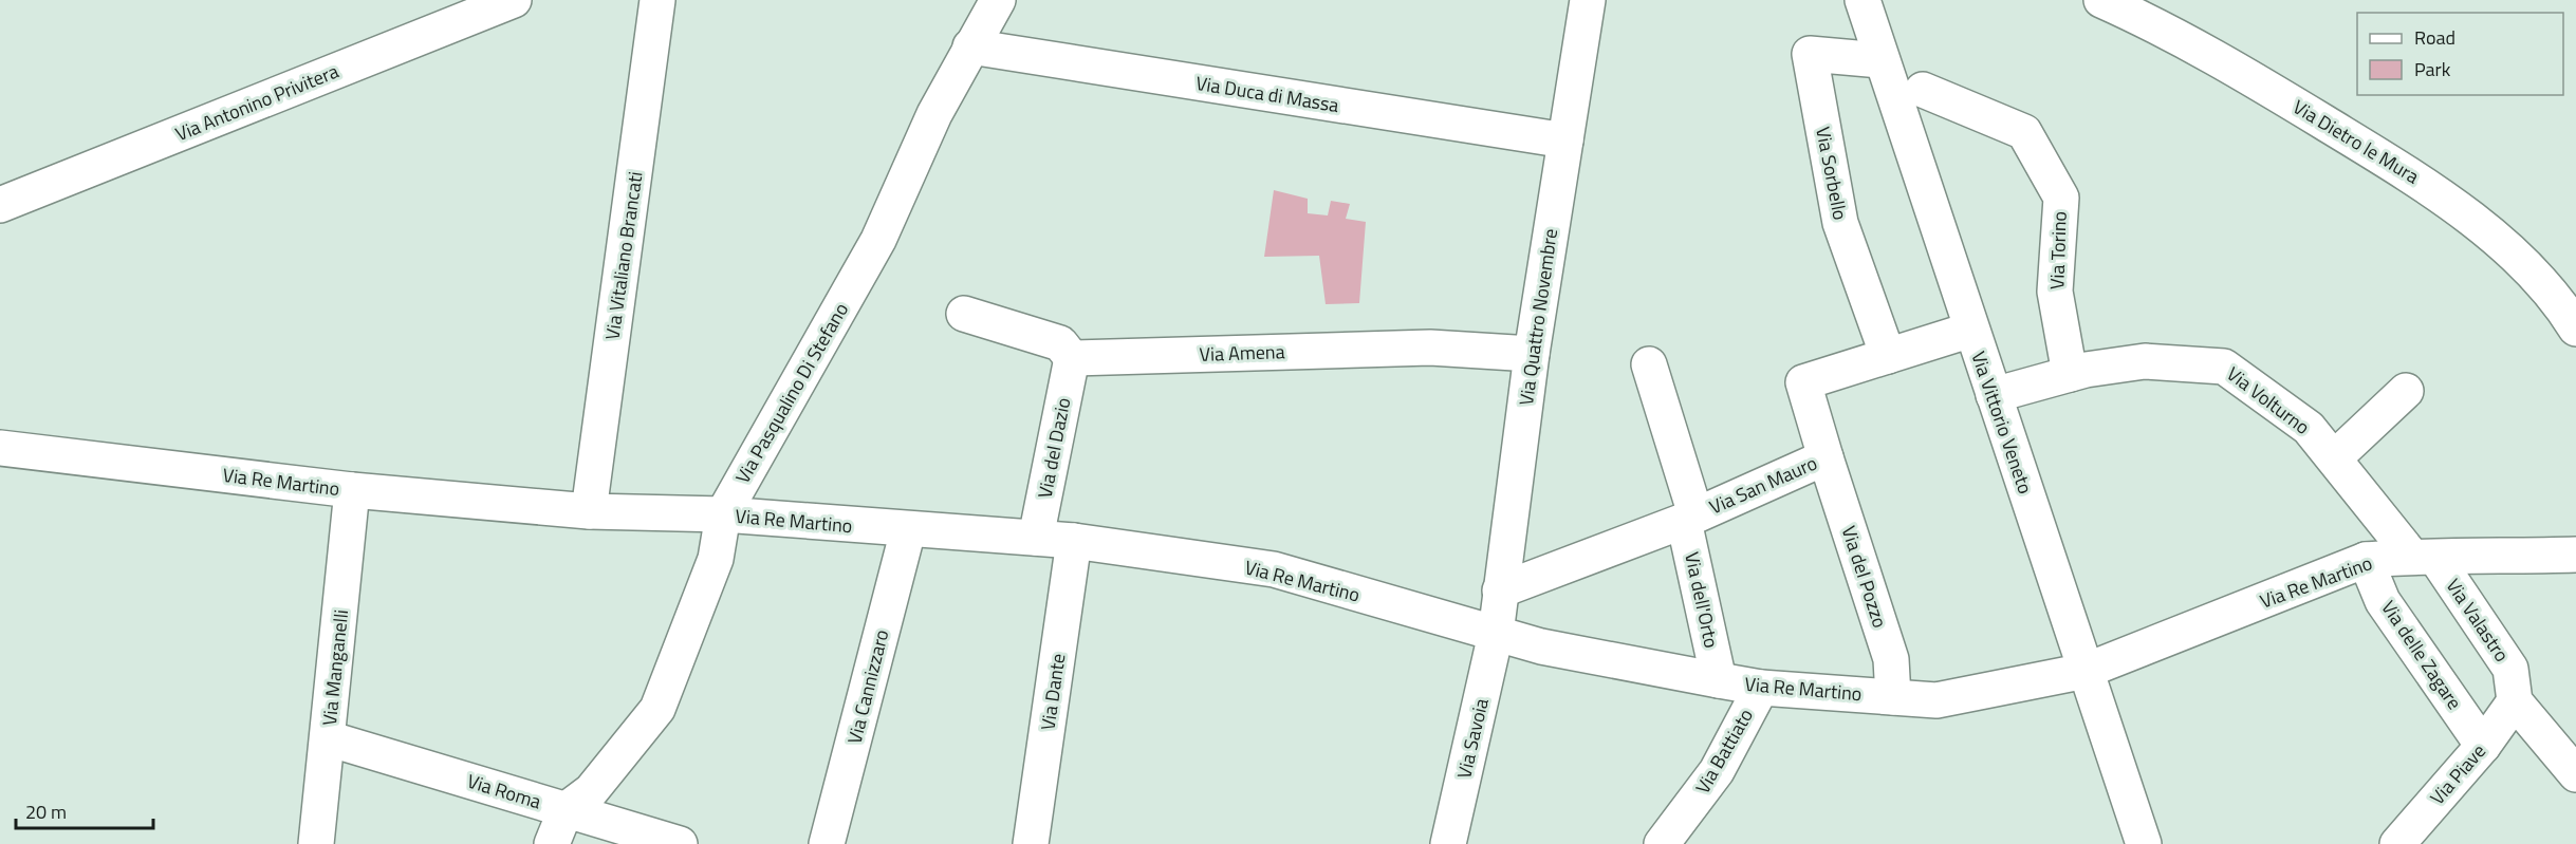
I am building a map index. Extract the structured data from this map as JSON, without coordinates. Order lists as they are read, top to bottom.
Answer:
{
  "streets": {
    "street": [
      "Via Duca di Massa",
      "Via Antonino Privitera",
      "Via Dietro le Mura",
      "Via Sorbello",
      "Via Torino",
      "Via Vitaliano Brancati",
      "Via Quattro Novembre",
      "Via Amena",
      "Via Pasqualino Di Stefano",
      "Via Volturno",
      "Via Vittorio Veneto",
      "Via del Dazio",
      "Via Re Martino",
      "Via San Mauro",
      "Via del Pozzo",
      "Via dell'Orto",
      "Via Valastro",
      "Via delle Zagare",
      "Via Manganelli",
      "Via Cannizzaro",
      "Via Dante",
      "Via Savoia",
      "Via Battiato",
      "Via Piave",
      "Via Roma"
    ]
  },
  "crossings": [
    ["Via Duca di Massa", "Via Quattro Novembre"],
    ["Via Duca di Massa", "Via Pasqualino Di Stefano"],
    ["Via Sorbello", "Via Vittorio Veneto"],
    ["Via Sorbello", "Via San Mauro"],
    ["Via Torino", "Via Volturno"],
    ["Via Vitaliano Brancati", "Via Re Martino"],
    ["Via Quattro Novembre", "Via Amena"],
    ["Via Quattro Novembre", "Via Re Martino"],
    ["Via Quattro Novembre", "Via San Mauro"],
    ["Via Quattro Novembre", "Via Savoia"],
    ["Via Amena", "Via del Dazio"],
    ["Via Pasqualino Di Stefano", "Via Re Martino"],
    ["Via Pasqualino Di Stefano", "Via Roma"],
    ["Via Volturno", "Via Vittorio Veneto"],
    ["Via Volturno", "Via Re Martino"],
    ["Via Volturno", "Via Valastro"],
    ["Via Vittorio Veneto", "Via Re Martino"],
    ["Via Vittorio Veneto", "Via San Mauro"],
    ["Via del Dazio", "Via Re Martino"],
    ["Via Re Martino", "Via del Pozzo"],
    ["Via Re Martino", "Via dell'Orto"],
    ["Via Re Martino", "Via Valastro"],
    ["Via Re Martino", "Via delle Zagare"],
    ["Via Re Martino", "Via Manganelli"],
    ["Via Re Martino", "Via Cannizzaro"],
    ["Via Re Martino", "Via Dante"],
    ["Via Re Martino", "Via Savoia"],
    ["Via Re Martino", "Via Battiato"],
    ["Via San Mauro", "Via del Pozzo"],
    ["Via San Mauro", "Via dell'Orto"],
    ["Via Valastro", "Via Piave"],
    ["Via delle Zagare", "Via Piave"],
    ["Via Manganelli", "Via Roma"]
  ],
  "legend": ["Road", "Park"],
  "scale_bar": "20 m"
}
